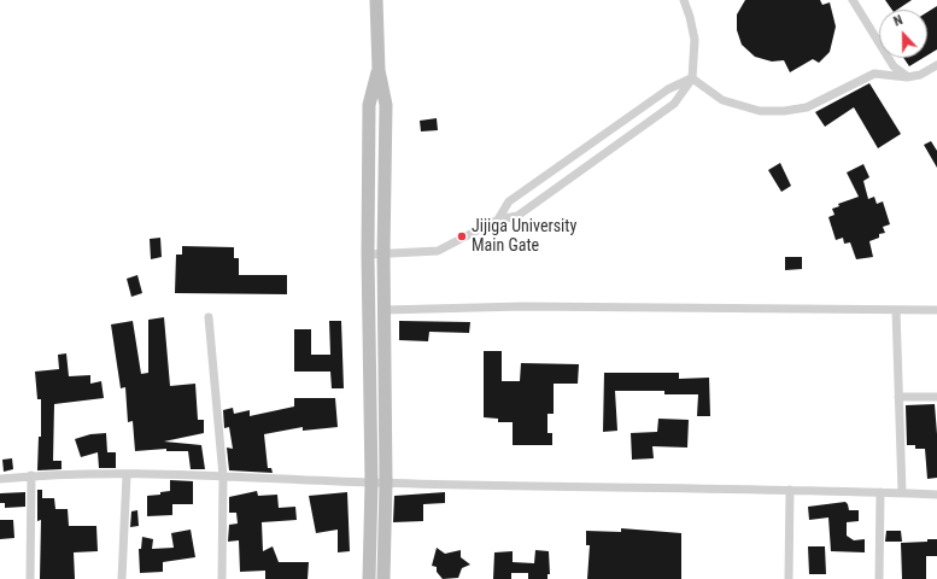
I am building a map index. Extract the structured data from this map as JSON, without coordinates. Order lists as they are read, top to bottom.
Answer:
{
  "places": ["Jijiga University Main Gate"],
  "north": "top"
}
